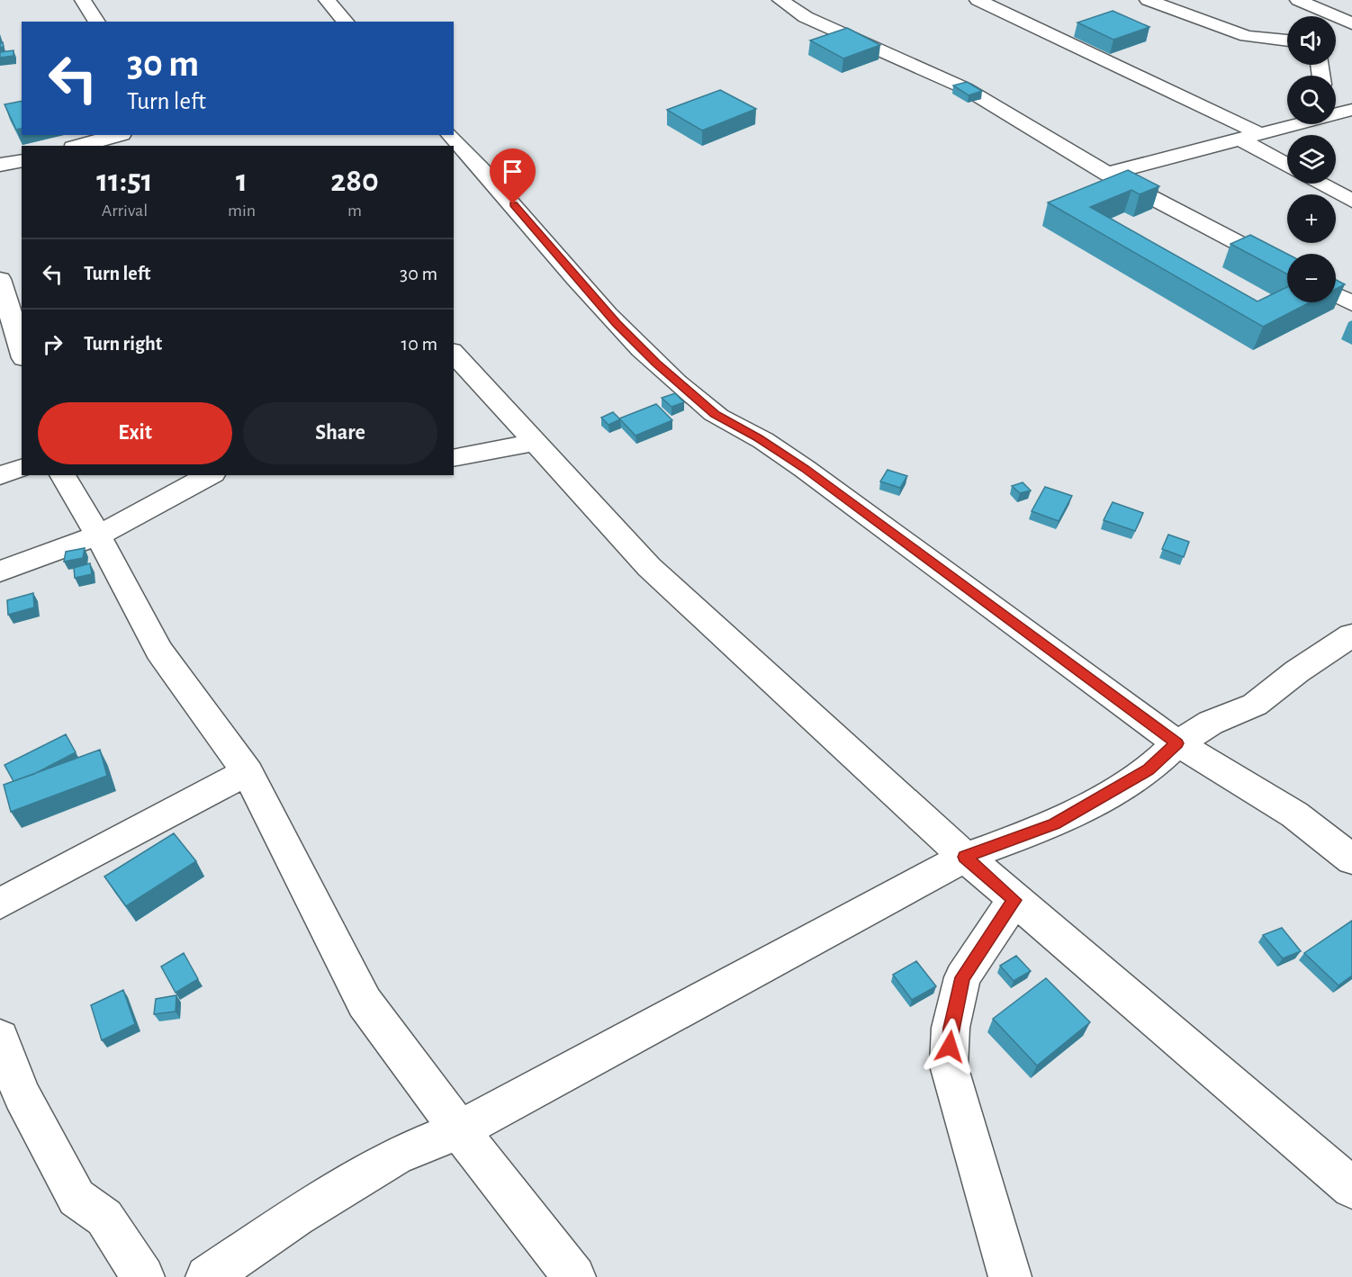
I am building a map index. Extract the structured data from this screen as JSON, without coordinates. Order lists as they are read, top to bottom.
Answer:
{
  "page": {
    "map_buttons": ["+", "−"],
    "turn": ["30 m", "Turn left"],
    "eta": [
      "11:51",
      "Arrival",
      "1",
      "min",
      "280",
      "m"
    ],
    "list": [
      {
        "name": "Turn left",
        "value": "30 m"
      },
      {
        "name": "Turn right",
        "value": "10 m"
      }
    ],
    "buttons": ["Exit", "Share"]
  }
}
